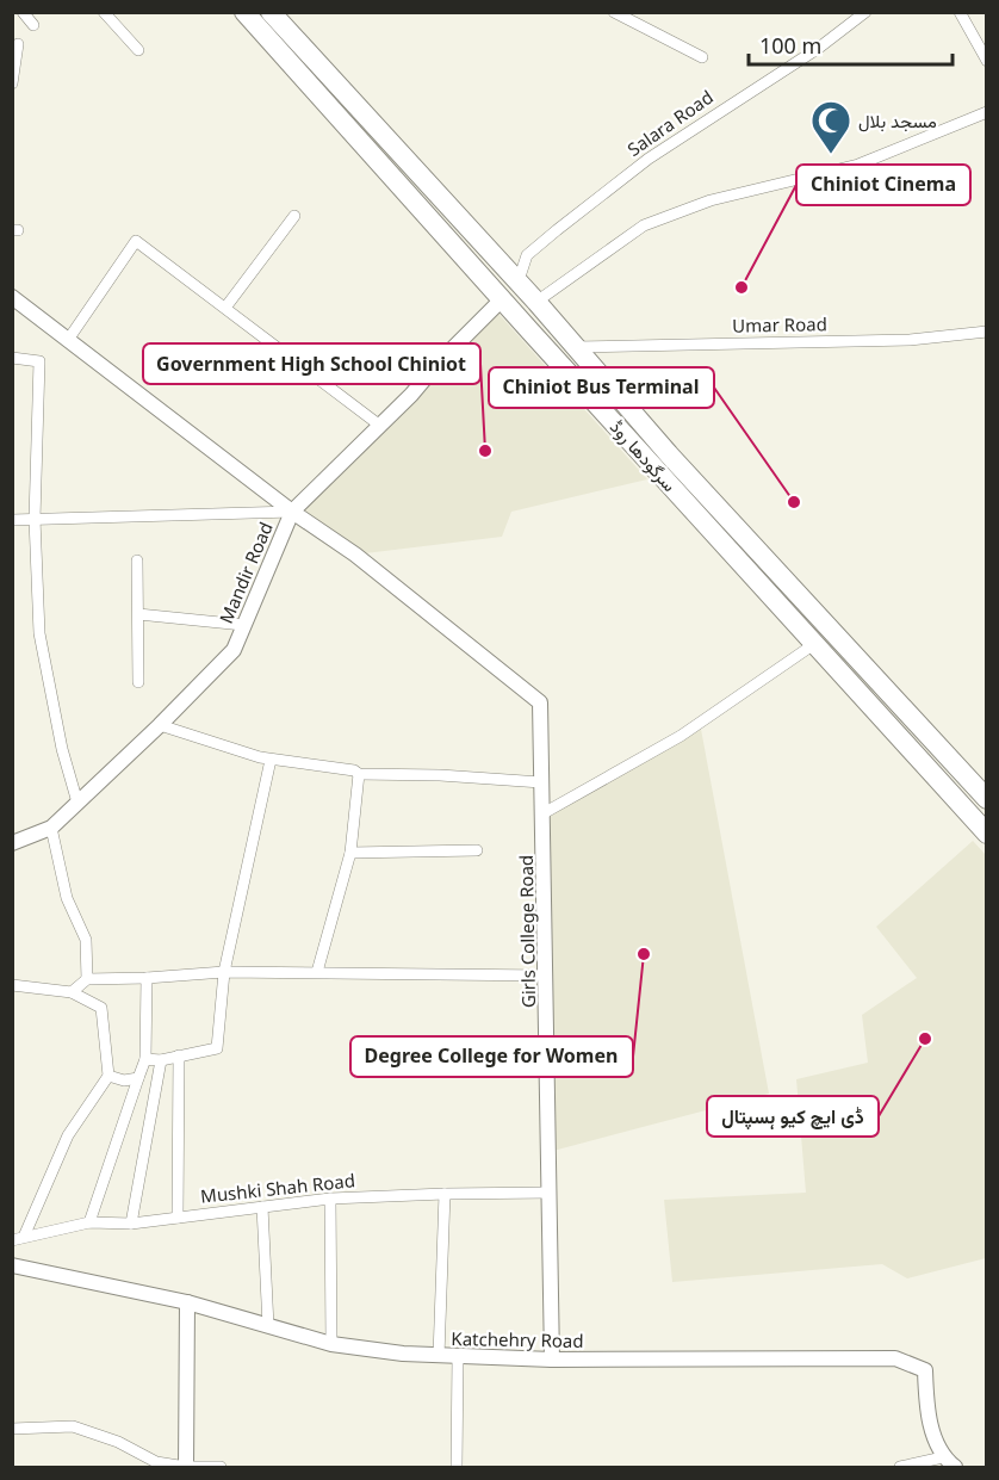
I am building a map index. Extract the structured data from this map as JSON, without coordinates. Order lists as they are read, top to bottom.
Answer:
{
  "streets": {
    "highway": ["سرگودھا روڈ"],
    "street": [
      "Salara Road",
      "Umar Road",
      "Mandir Road",
      "Girls College Road",
      "Mushki Shah Road",
      "Katchehry Road"
    ]
  },
  "crossings": [
    ["Salara Road", "سرگودھا روڈ"],
    ["Umar Road", "سرگودھا روڈ"],
    ["سرگودھا روڈ", "Mandir Road"],
    ["Mandir Road", "Girls College Road"],
    ["Girls College Road", "Mushki Shah Road"],
    ["Girls College Road", "Katchehry Road"]
  ],
  "places": {
    "mosque": ["مسجد بلال"],
    "other": [
      "Chiniot Cinema",
      "Government High School Chiniot",
      "Chiniot Bus Terminal",
      "Degree College for Women",
      "ڈی ایچ کیو ہسپتال"
    ]
  },
  "scale_bar": "100 m"
}
